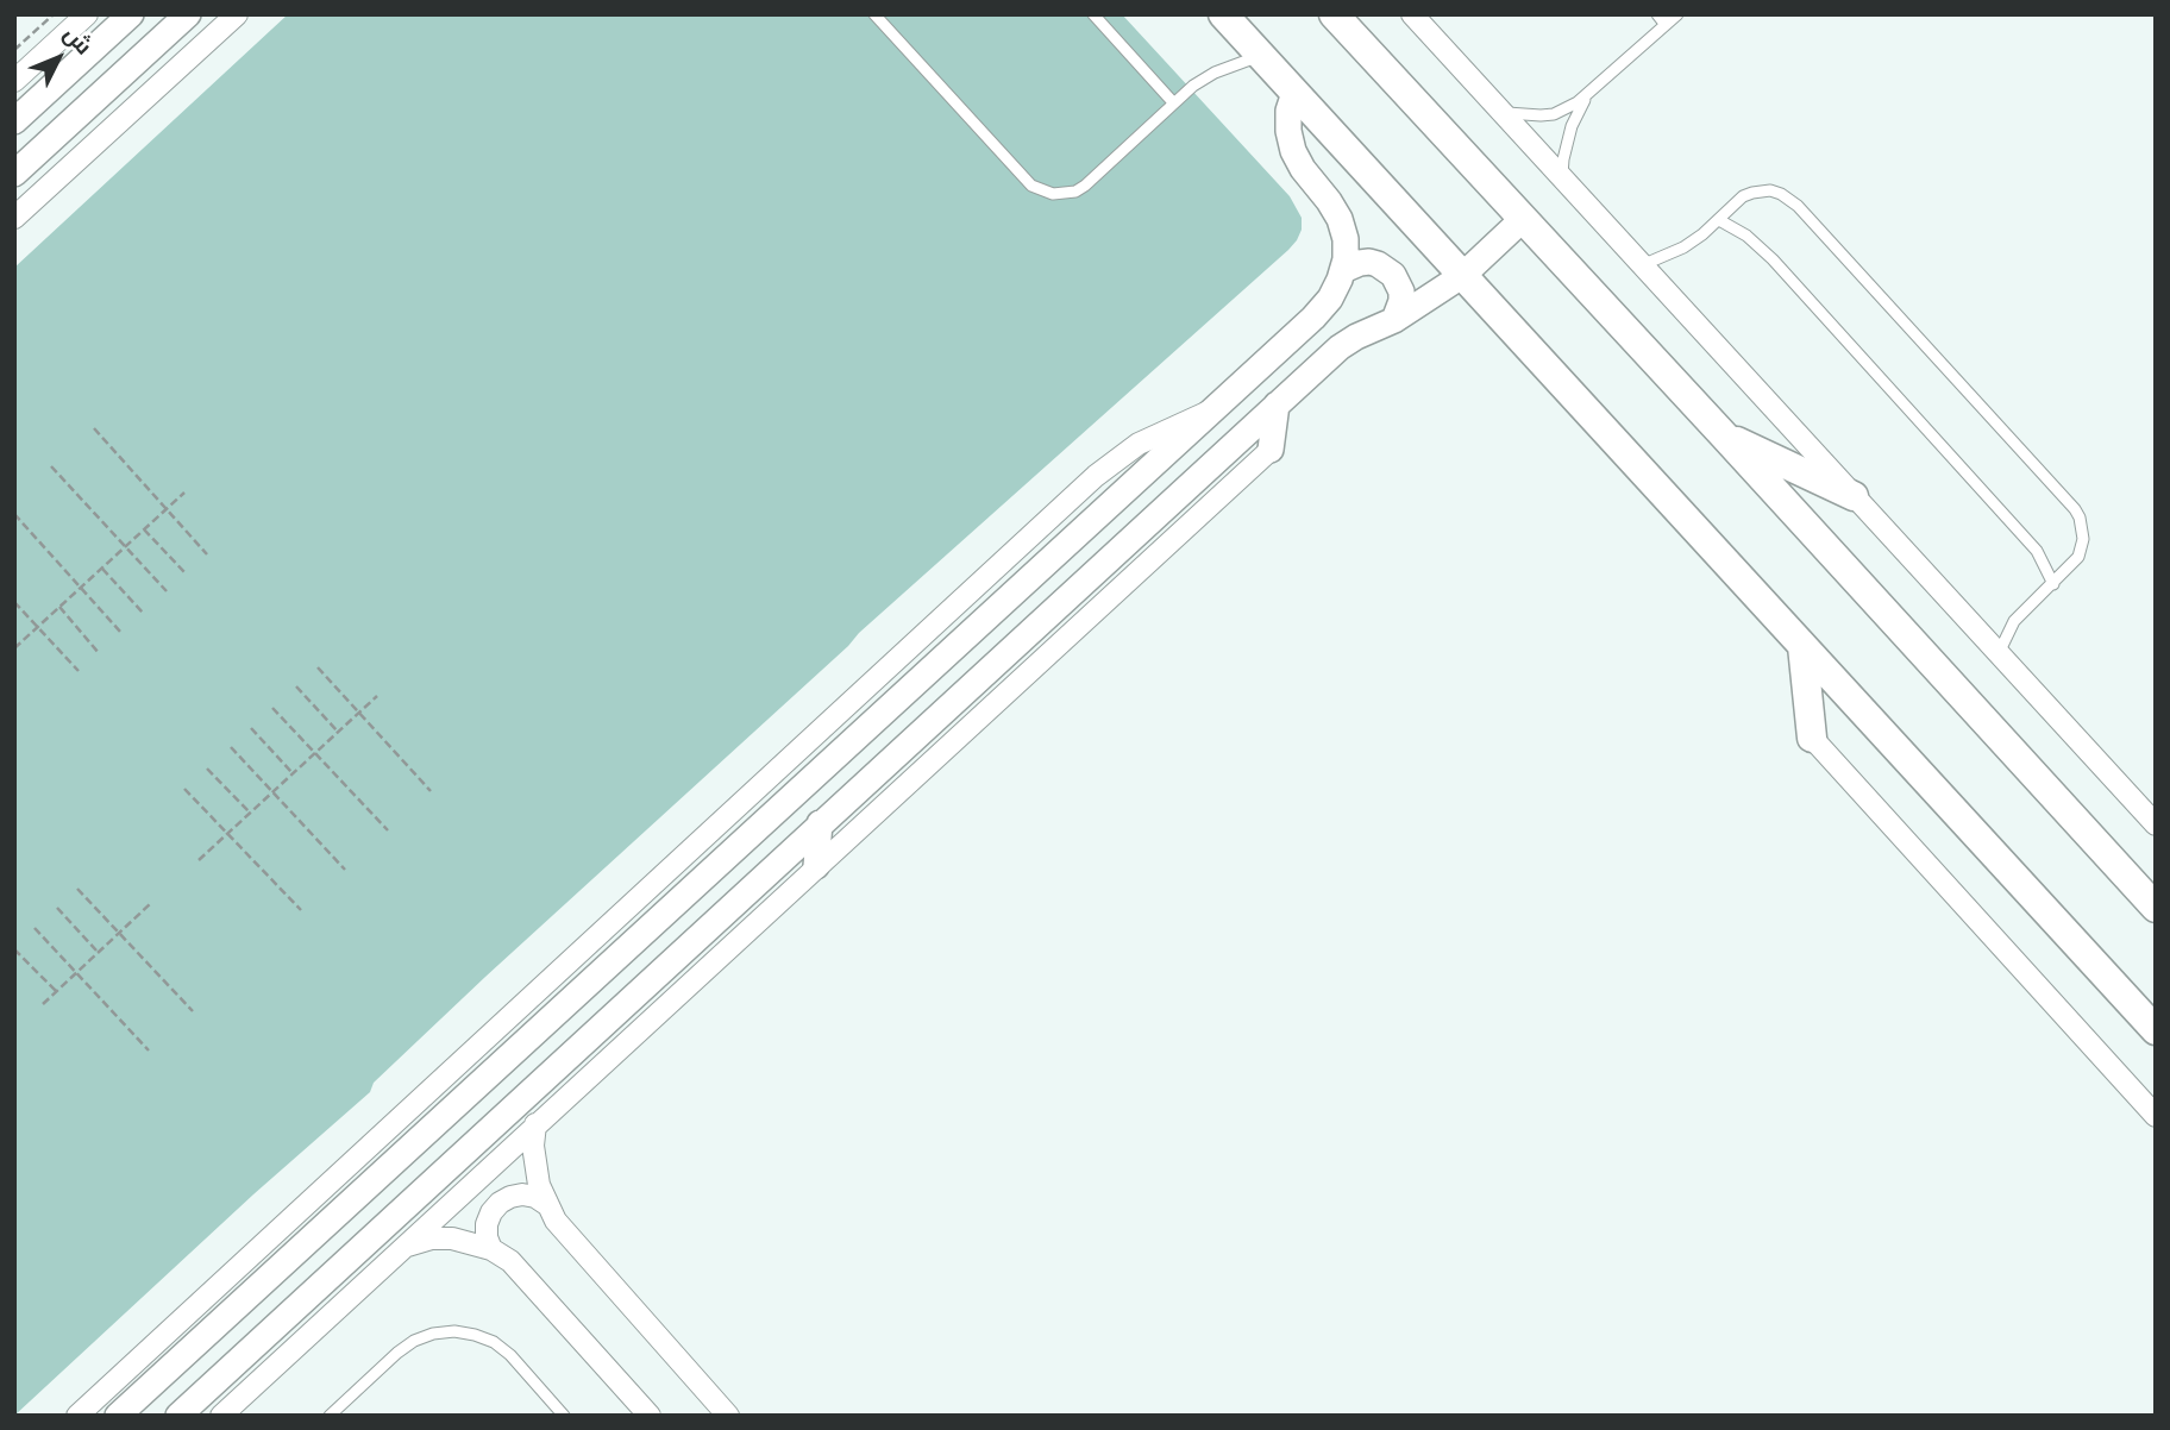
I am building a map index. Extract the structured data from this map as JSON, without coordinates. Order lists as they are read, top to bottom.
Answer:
{
  "north": "top right"
}
